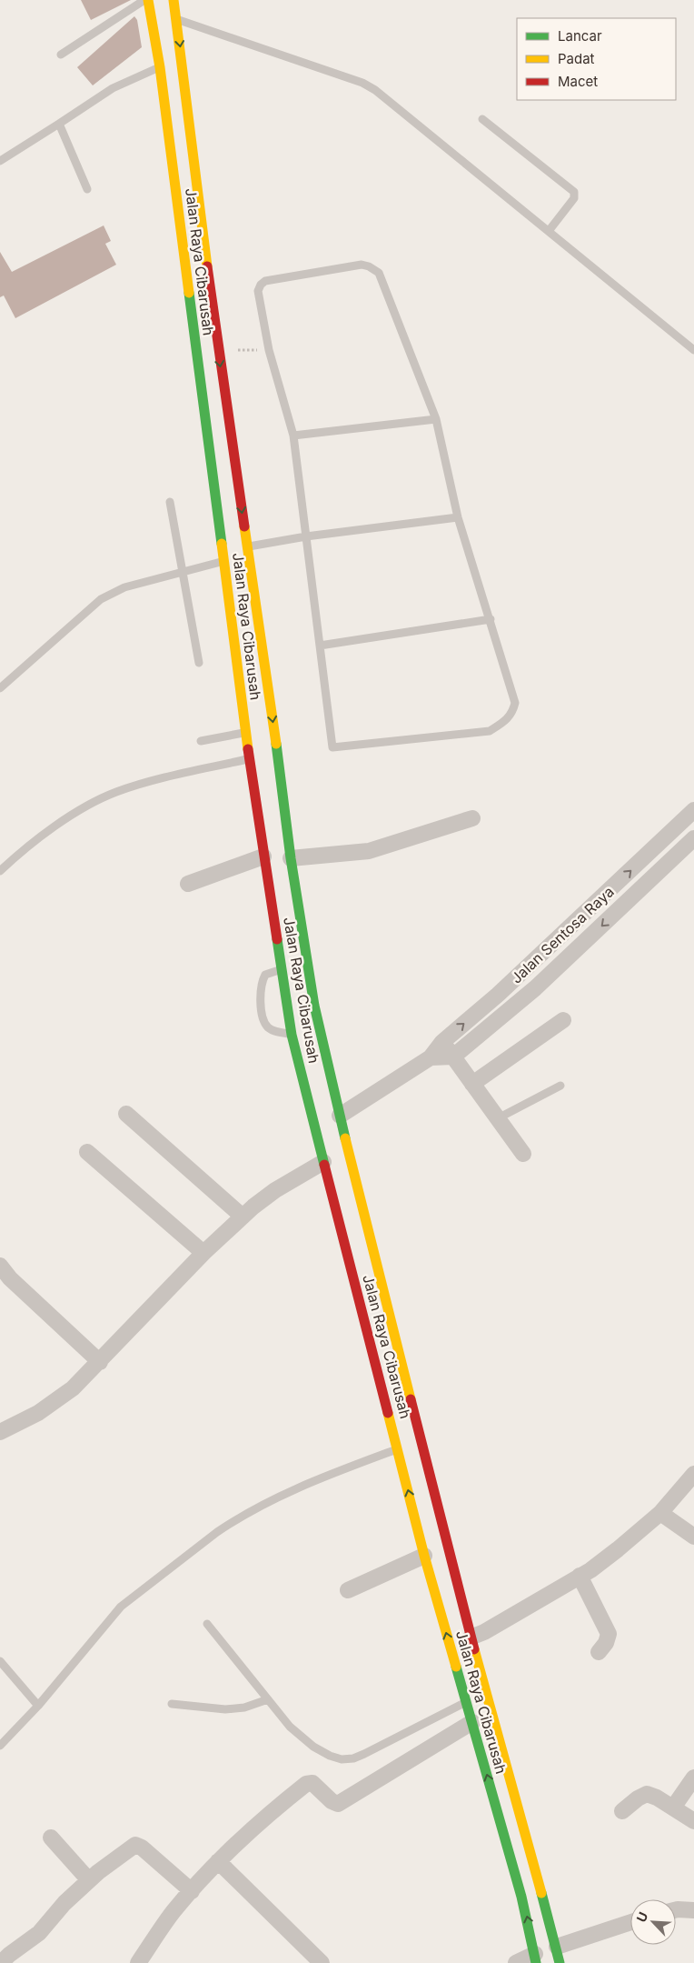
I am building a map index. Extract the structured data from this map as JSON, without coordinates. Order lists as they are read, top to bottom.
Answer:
{
  "streets": {
    "main road": ["Jalan Raya Cibarusah"],
    "street": ["Jalan Sentosa Raya"]
  },
  "crossings": [
    ["Jalan Raya Cibarusah", "Jalan Sentosa Raya"]
  ],
  "legend": ["Lancar", "Padat", "Macet"],
  "north": "top left"
}
